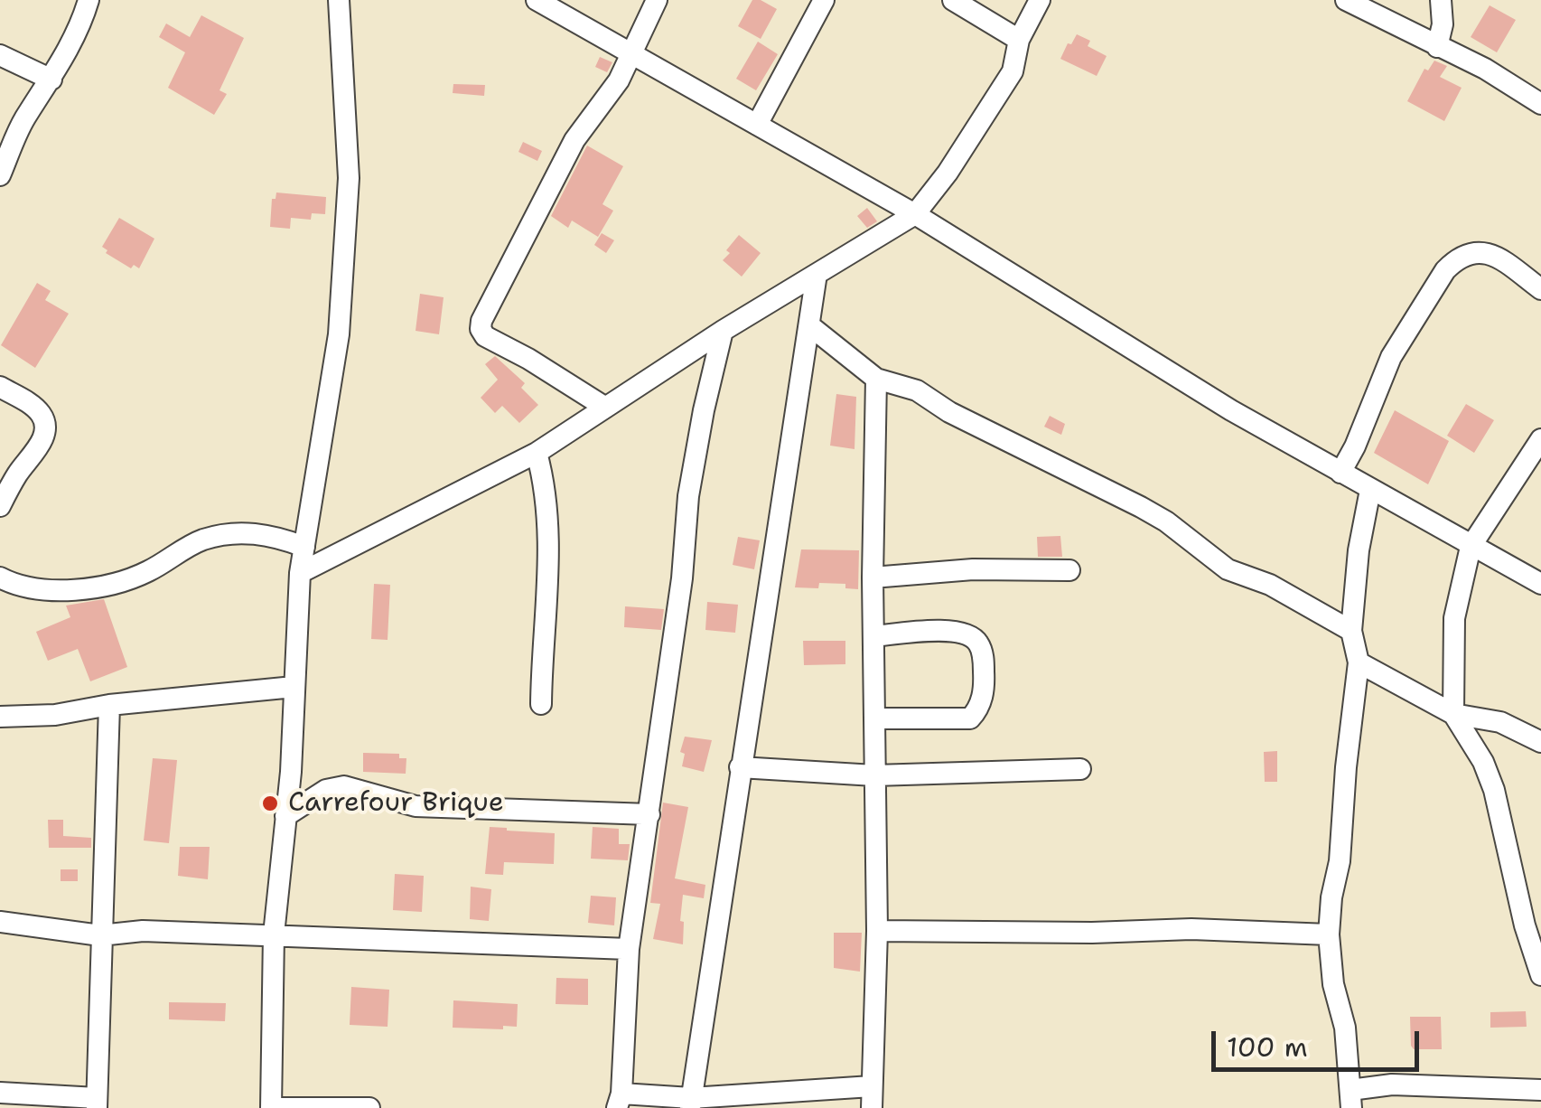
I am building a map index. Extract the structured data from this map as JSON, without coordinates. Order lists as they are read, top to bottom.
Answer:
{
  "places": ["Carrefour Brique"],
  "scale_bar": "100 m"
}
